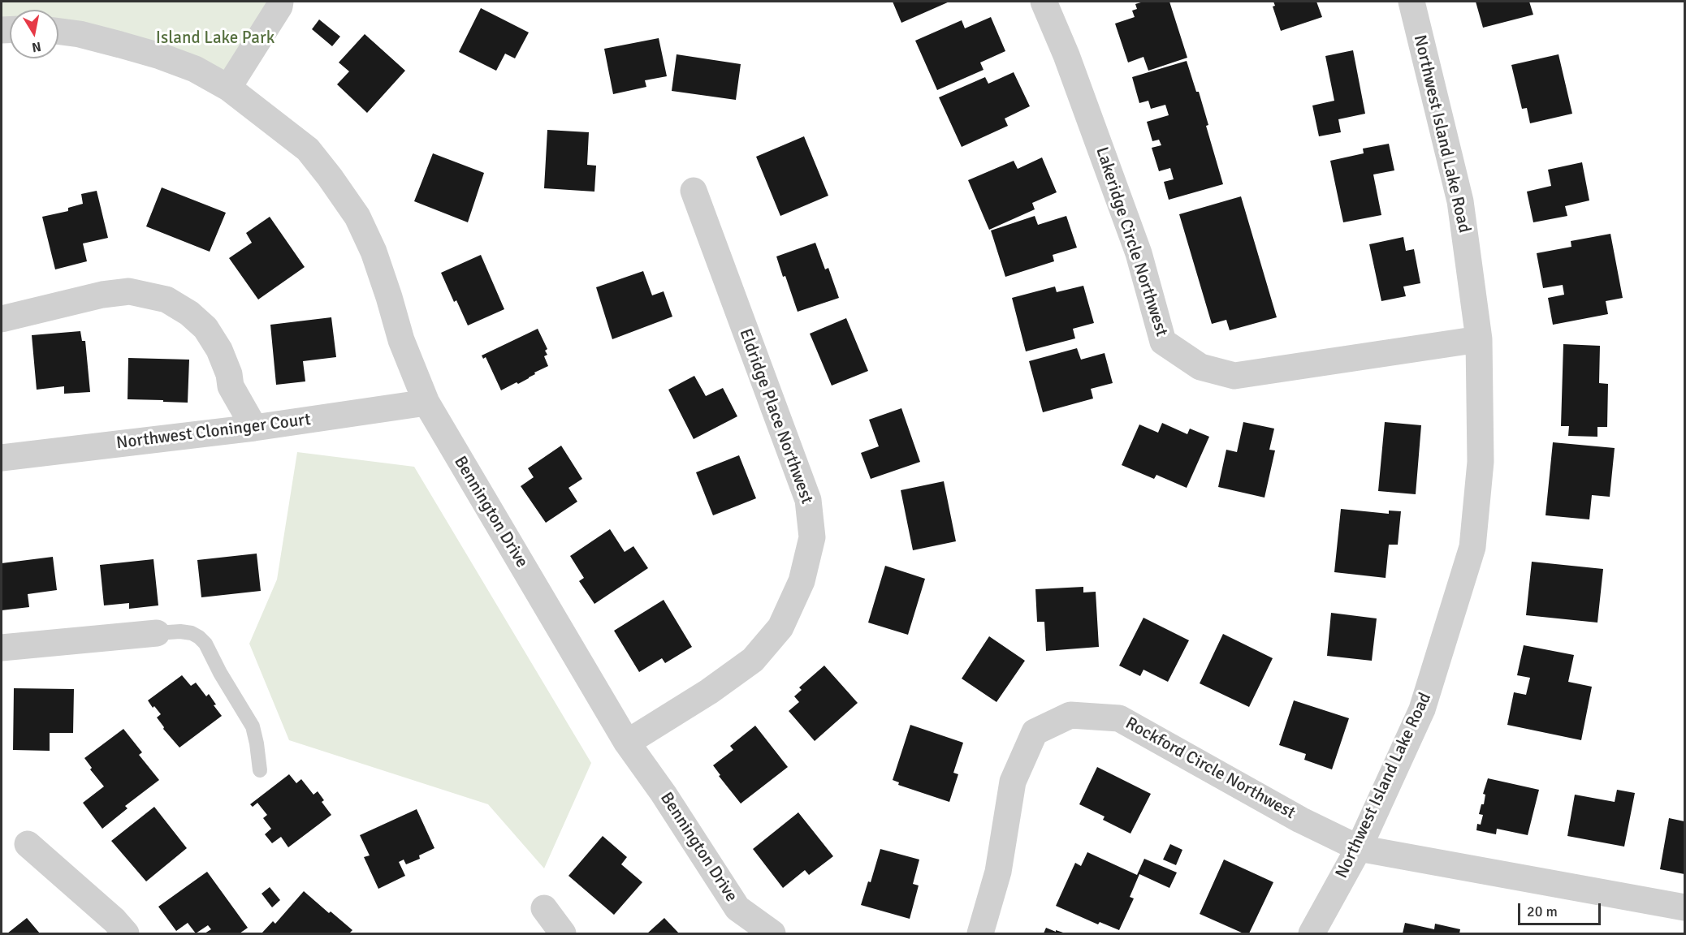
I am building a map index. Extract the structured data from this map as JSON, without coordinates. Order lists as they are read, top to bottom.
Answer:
{
  "streets": {
    "street": [
      "Northwest Island Lake Road",
      "Lakeridge Circle Northwest",
      "Eldridge Place Northwest",
      "Northwest Cloninger Court",
      "Bennington Drive",
      "Rockford Circle Northwest"
    ]
  },
  "crossings": [
    ["Northwest Island Lake Road", "Lakeridge Circle Northwest"],
    ["Northwest Island Lake Road", "Rockford Circle Northwest"],
    ["Eldridge Place Northwest", "Bennington Drive"],
    ["Northwest Cloninger Court", "Bennington Drive"]
  ],
  "parks": ["Island Lake Park"],
  "scale_bar": "20 m",
  "north": "bottom"
}
